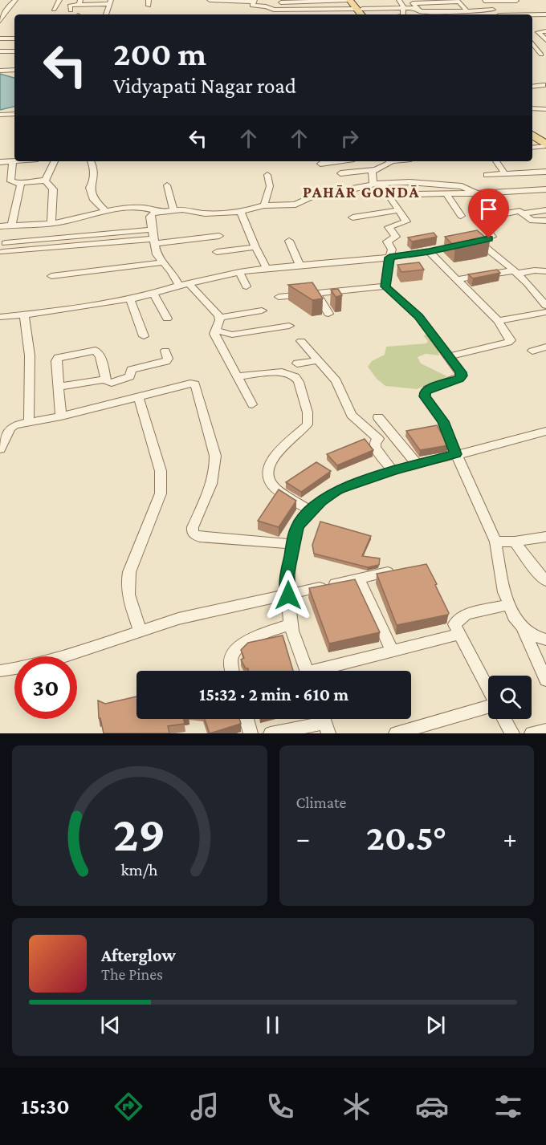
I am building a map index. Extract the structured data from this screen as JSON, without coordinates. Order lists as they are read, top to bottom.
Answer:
{
  "districts": ["PAHĀR GONDĀ"],
  "page": {
    "turn": ["200 m", "Vidyapati Nagar road"],
    "limit": "30",
    "trip": "15:32 · 2 min · 610 m",
    "tile": "Climate",
    "heat": ["−", "20.5°", "+"],
    "song": ["Afterglow", "The Pines"],
    "tabs": "15:30",
    "gauge": ["29", "km/h"]
  }
}
